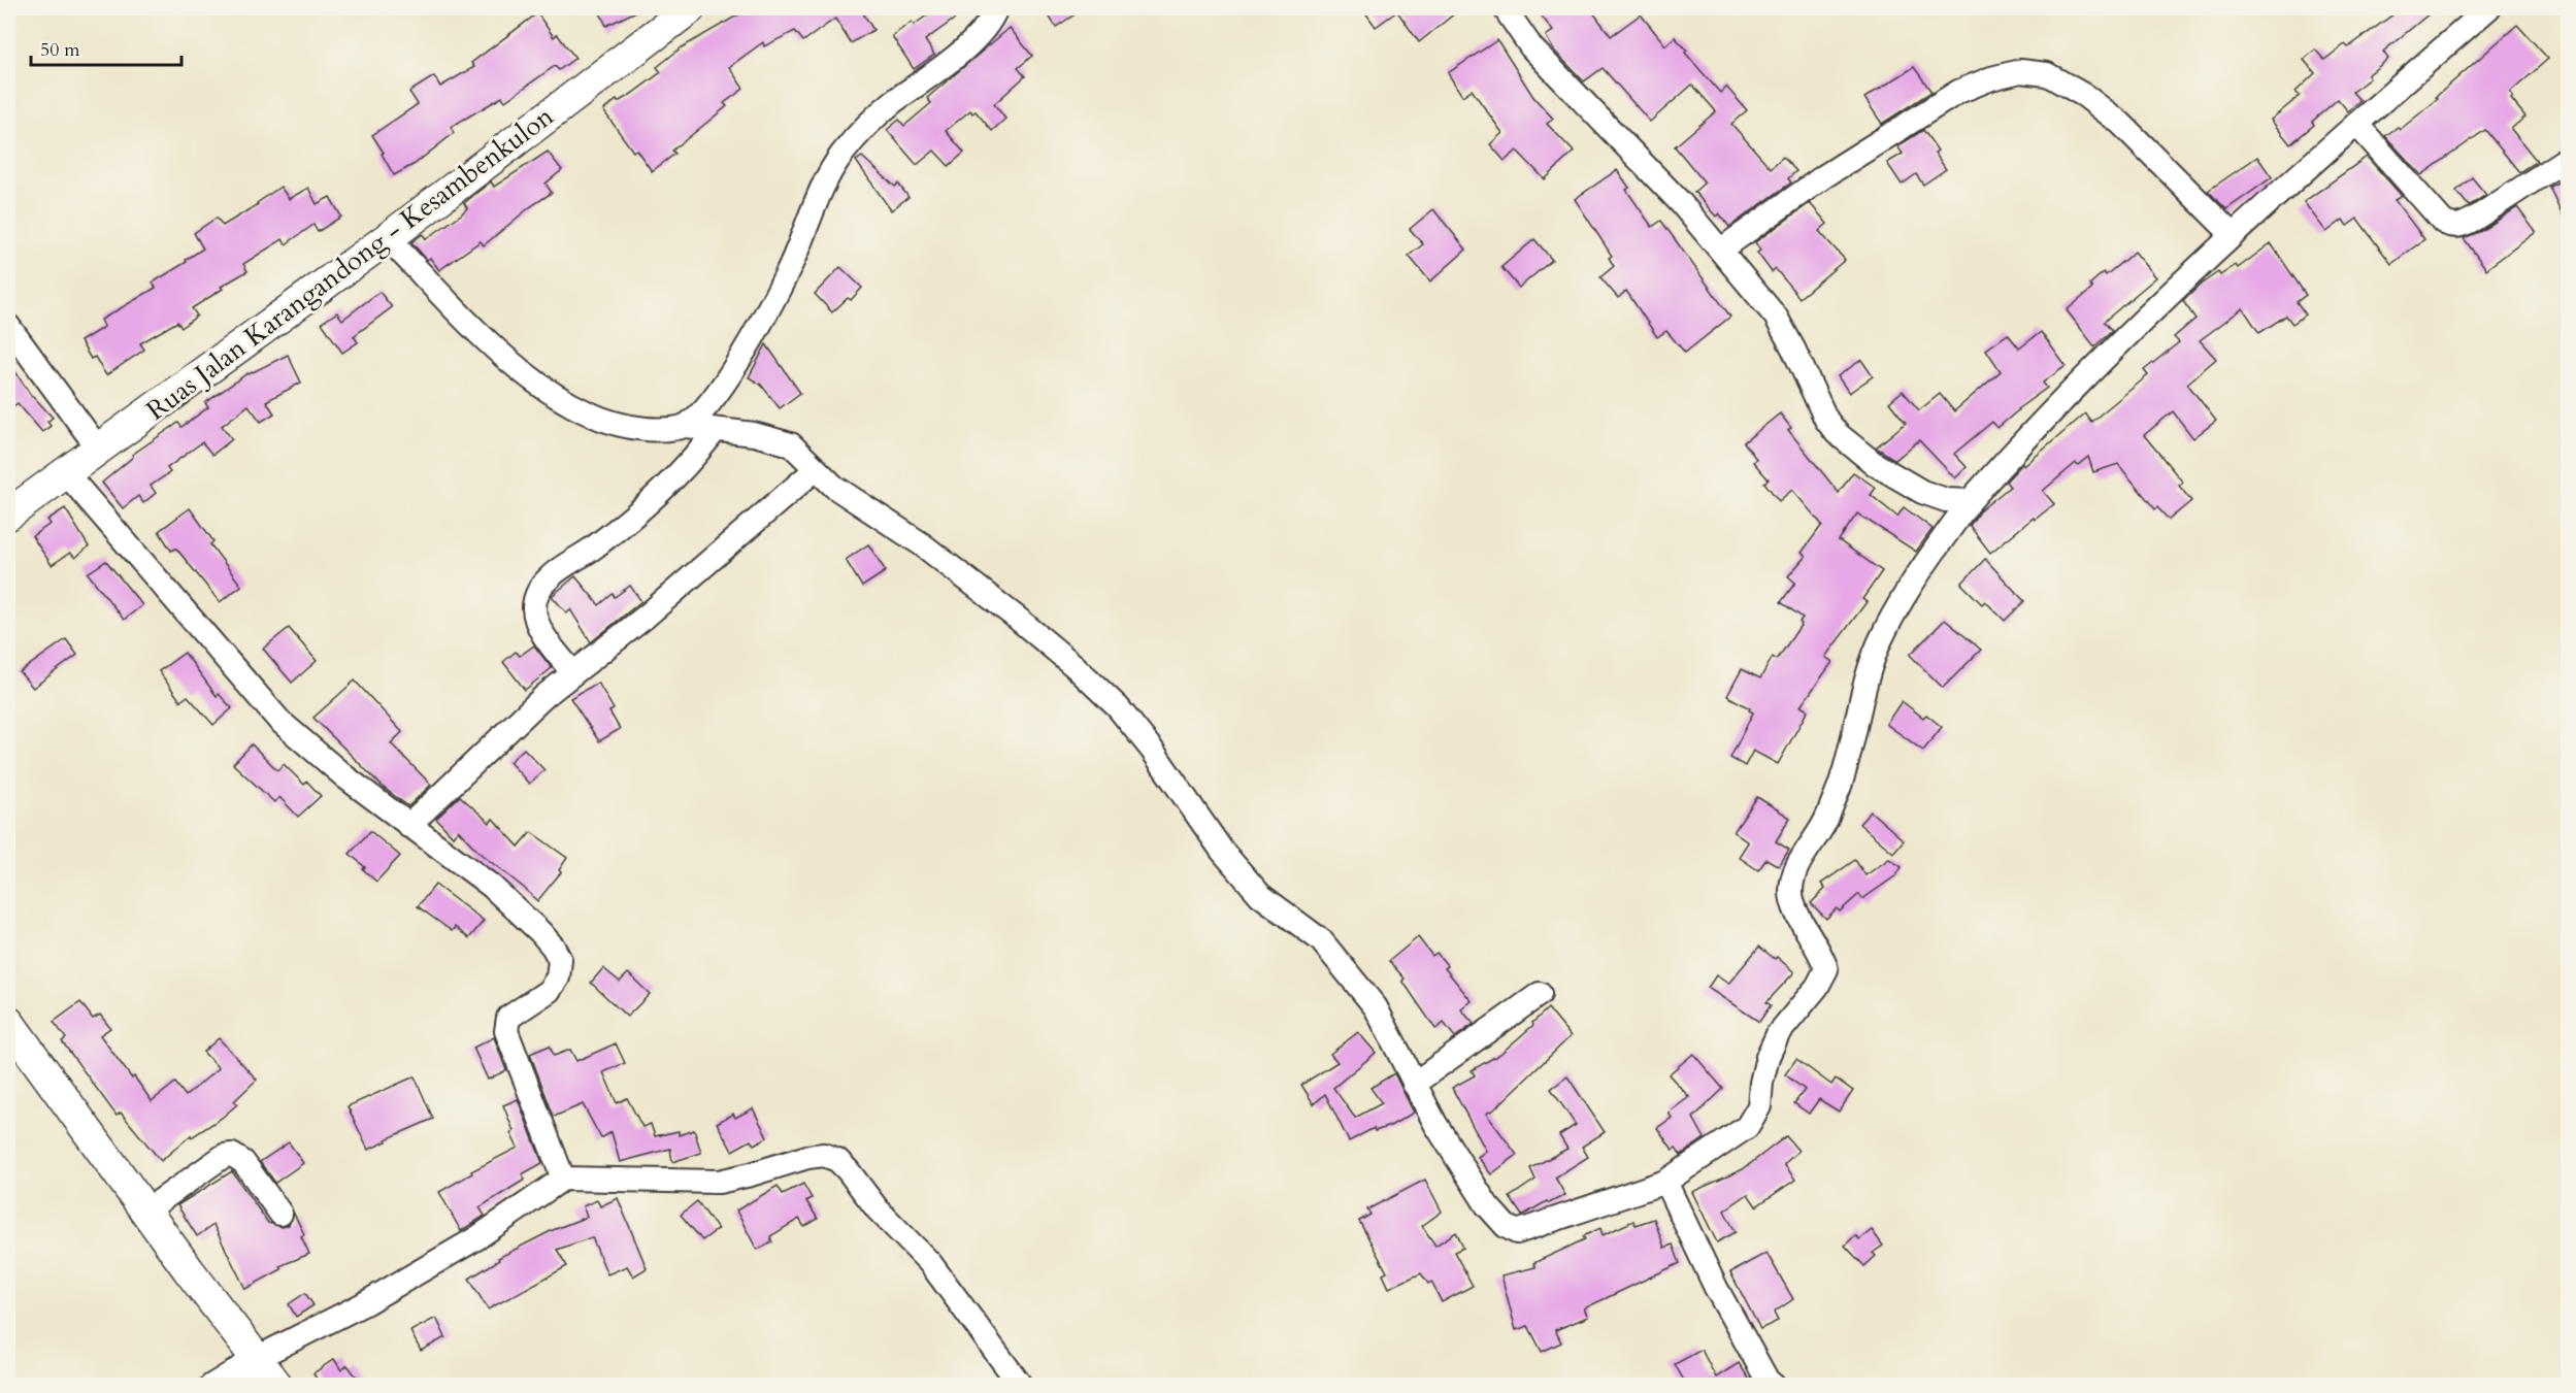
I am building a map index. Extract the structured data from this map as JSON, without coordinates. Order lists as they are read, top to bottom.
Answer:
{
  "streets": {
    "main road": ["Ruas Jalan Karangandong - Kesambenkulon"]
  },
  "scale_bar": "50 m"
}
